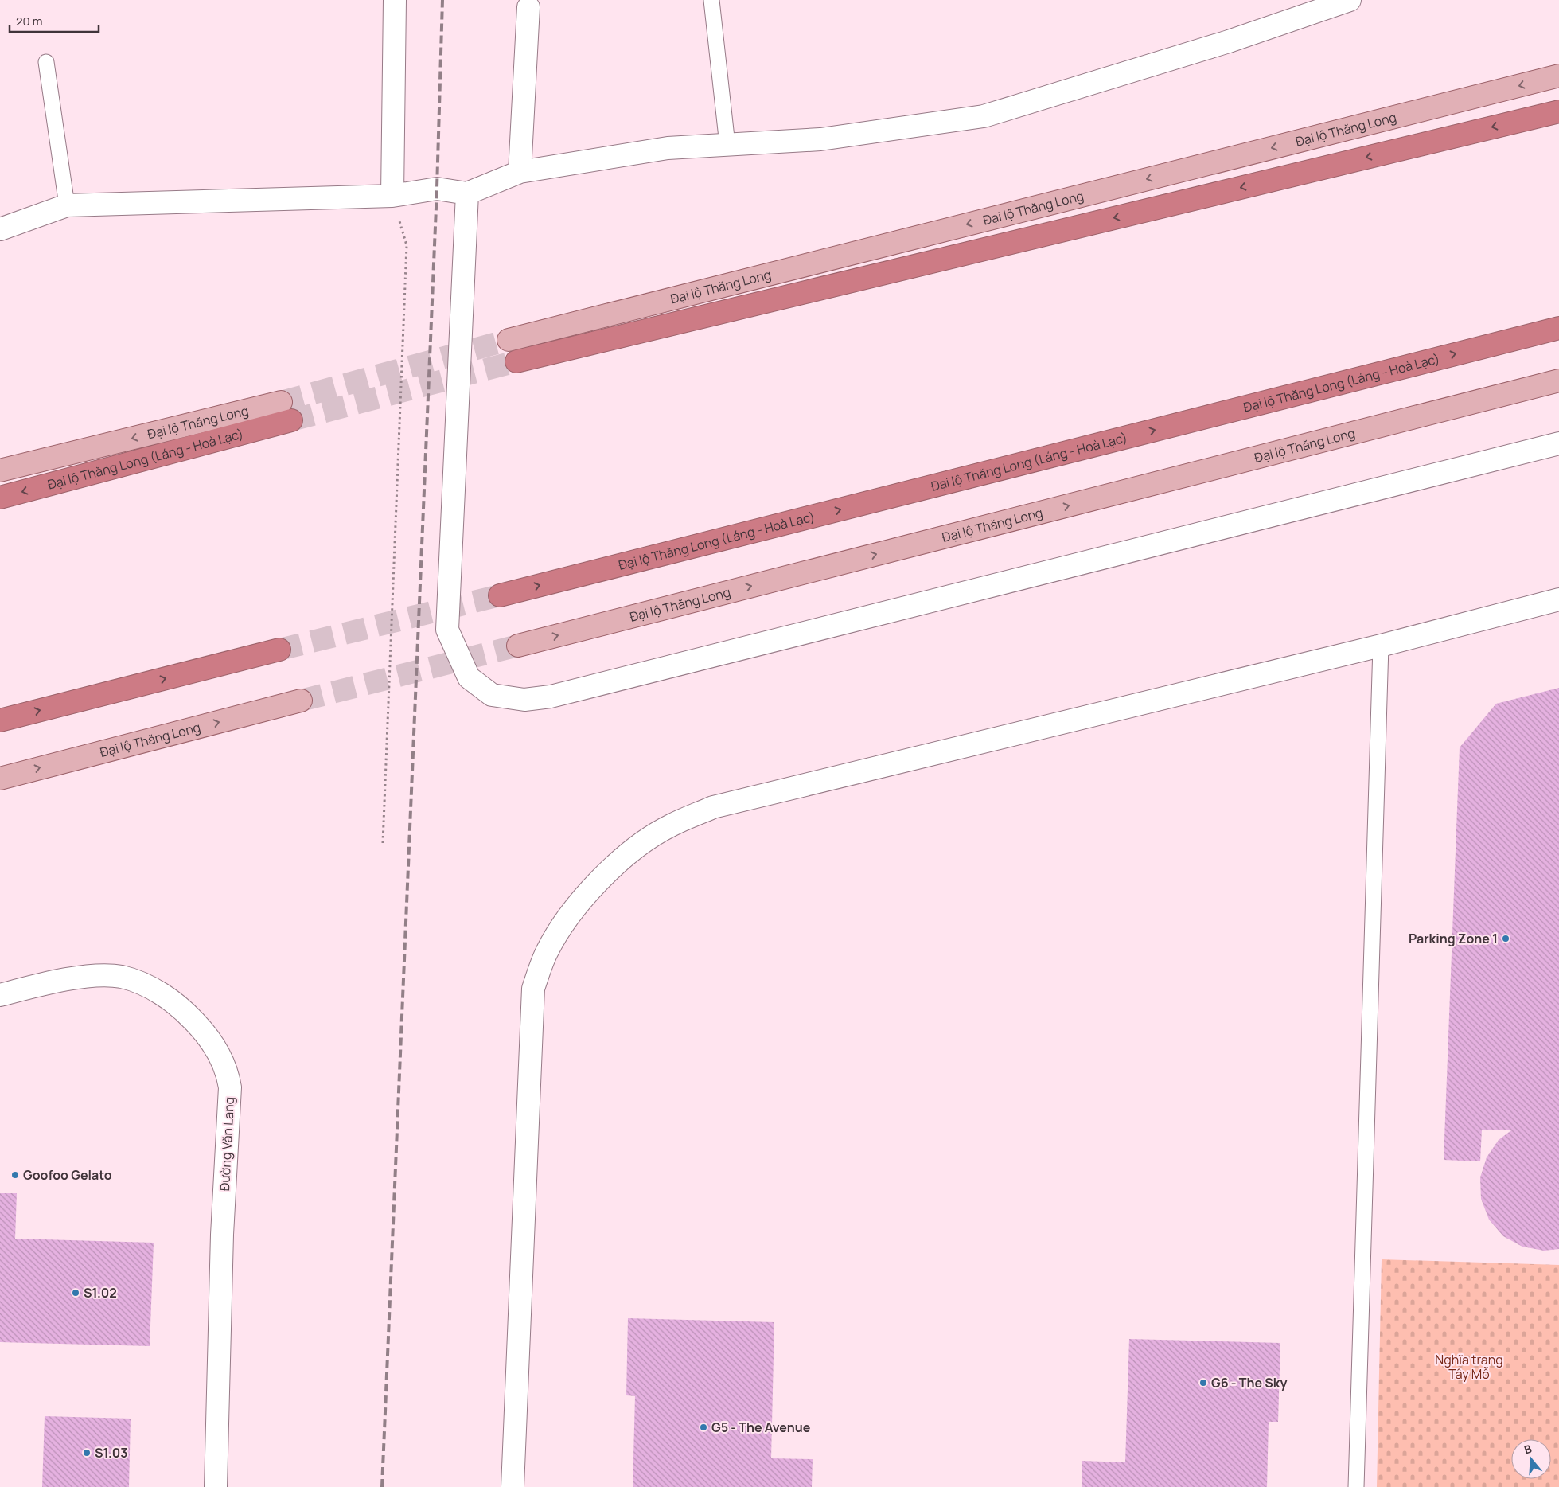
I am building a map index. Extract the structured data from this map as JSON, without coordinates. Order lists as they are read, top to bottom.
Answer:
{
  "streets": {
    "highway": ["Đại lộ Thăng Long (Láng - Hoà Lạc)"],
    "main road": ["Đại lộ Thăng Long"],
    "street": ["Đường Văn Lang"]
  },
  "parks": ["Nghĩa trang Tây Mỗ"],
  "places": [
    "Parking Zone 1",
    "Goofoo Gelato",
    "S1.02",
    "G6 - The Sky",
    "G5 - The Avenue",
    "S1.03"
  ],
  "scale_bar": "20 m",
  "north": "top"
}
